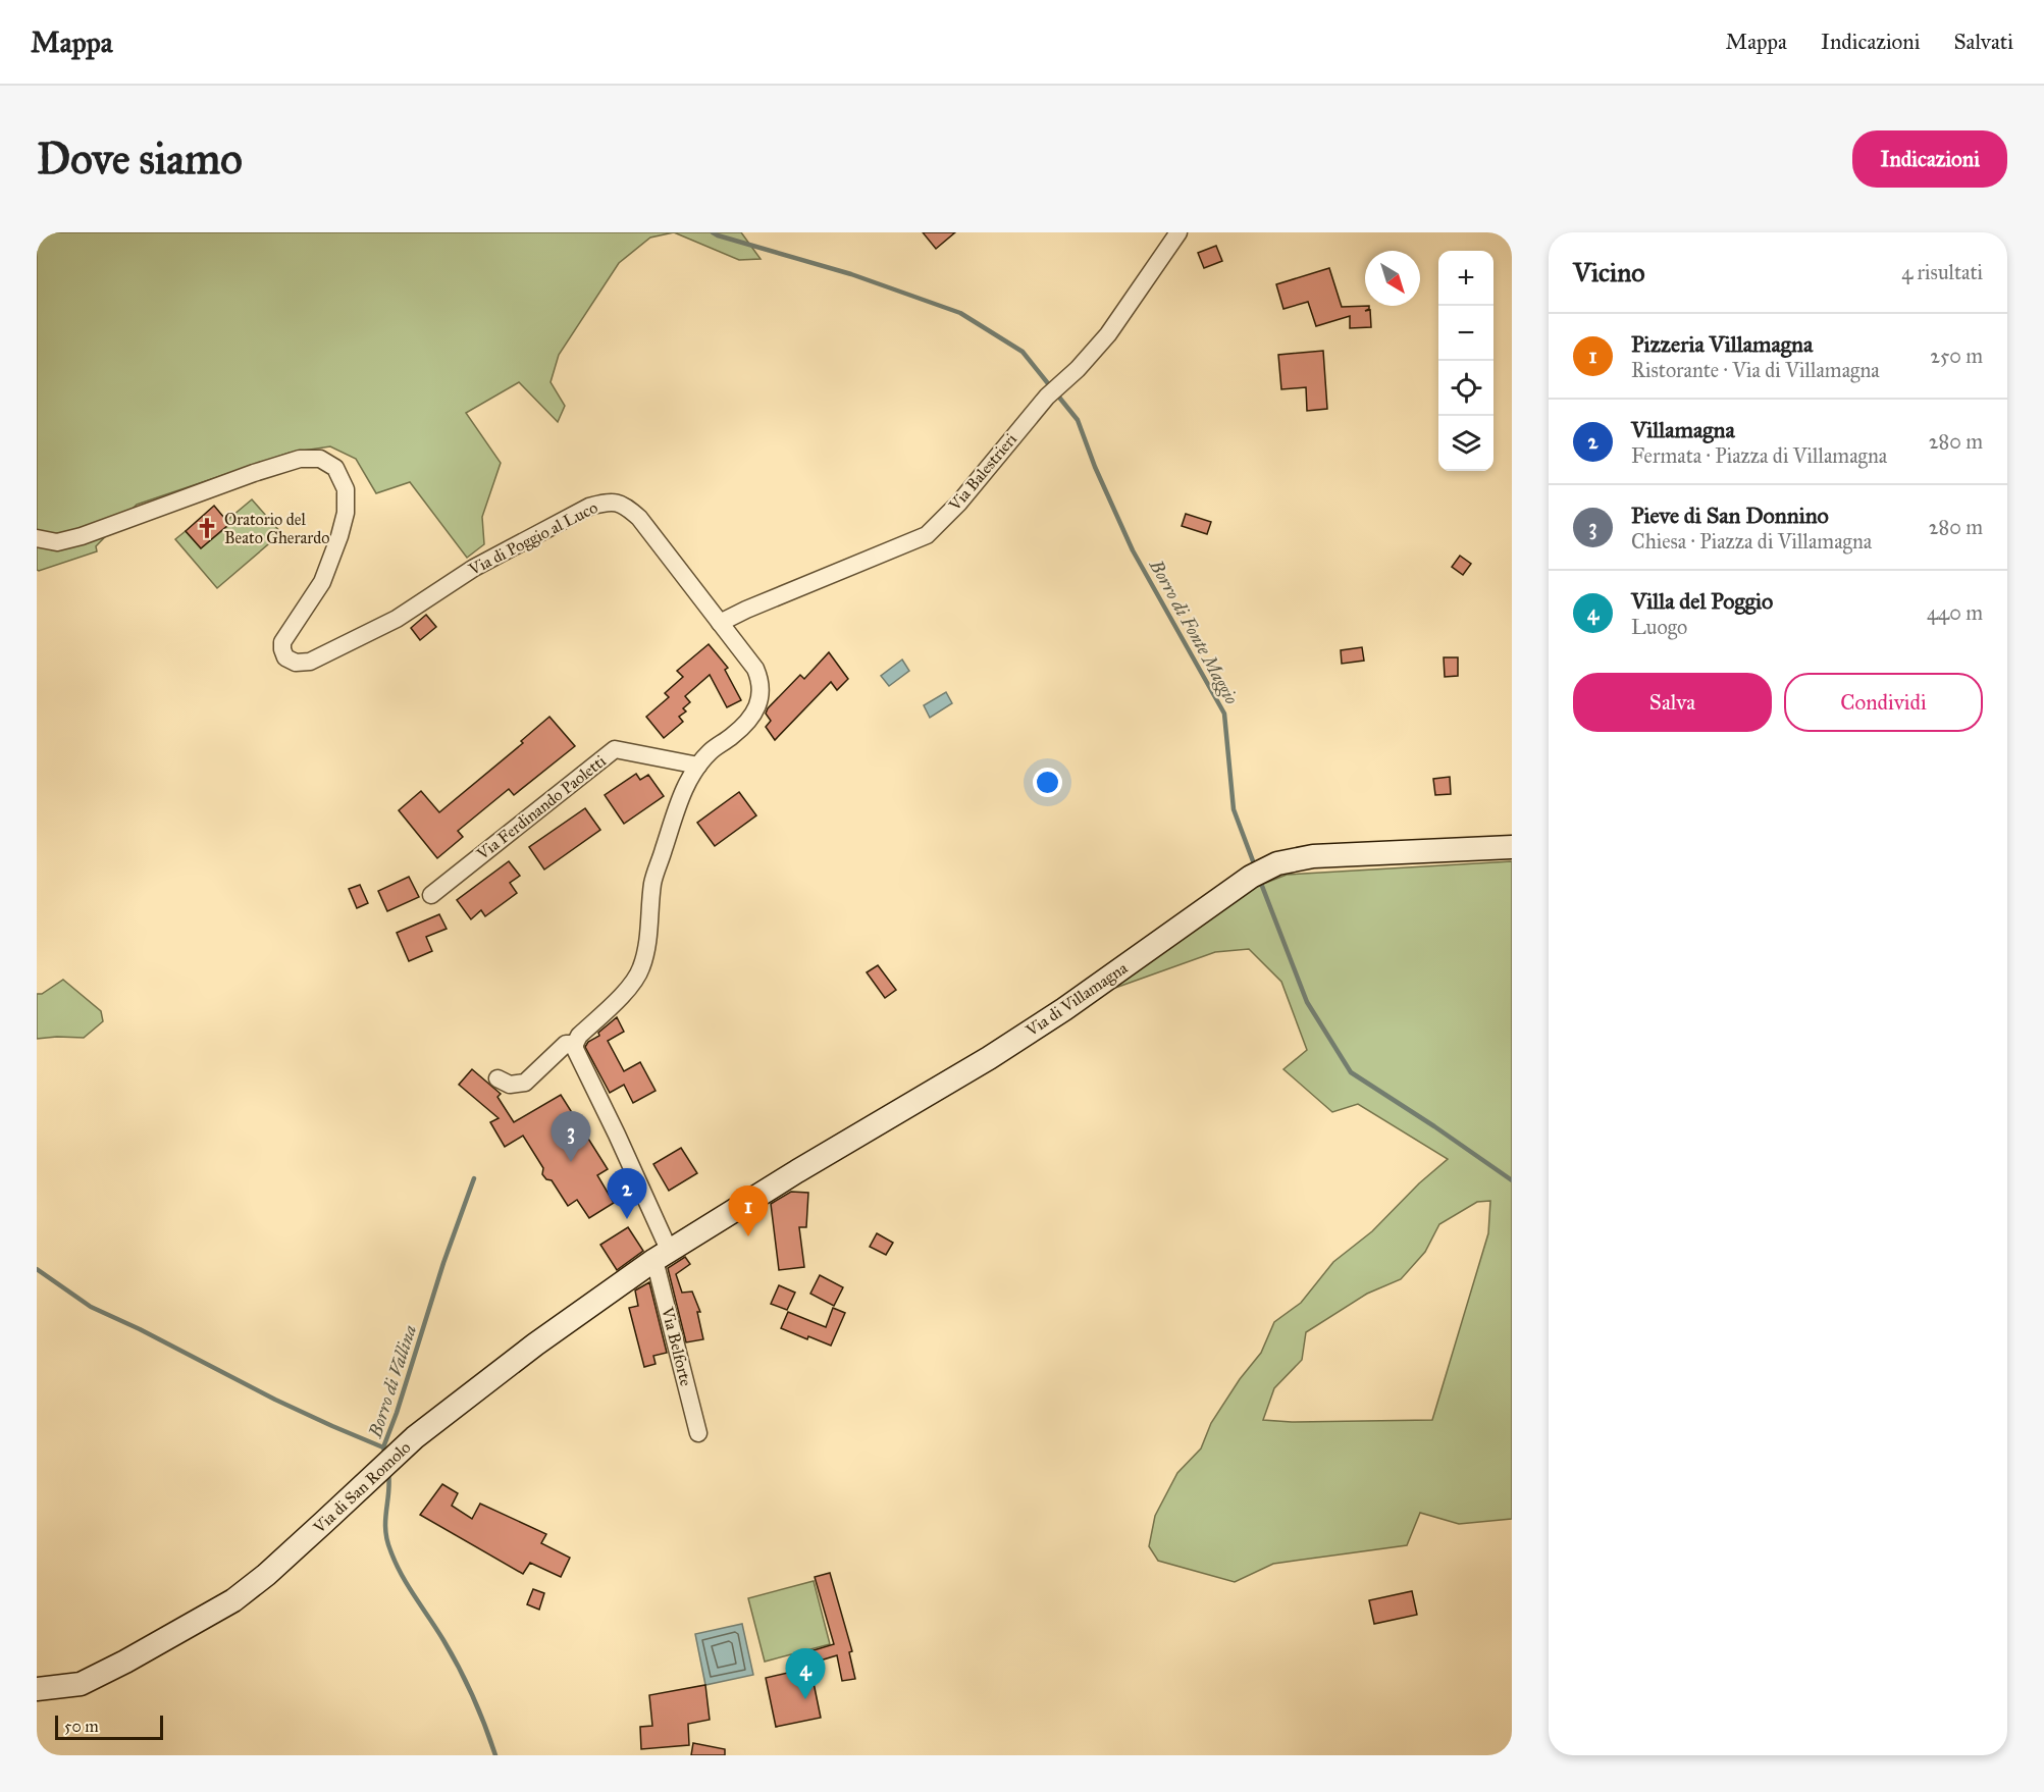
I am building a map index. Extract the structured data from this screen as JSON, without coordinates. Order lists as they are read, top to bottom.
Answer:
{
  "streets": {
    "street": [
      "Via Balestrieri",
      "Via di Poggio al Luco",
      "Via Ferdinando Paoletti",
      "Via di Villamagna",
      "Via Belforte",
      "Via di San Romolo"
    ]
  },
  "crossings": [
    ["Via Balestrieri", "Via di Poggio al Luco"],
    ["Via di Poggio al Luco", "Via Ferdinando Paoletti"],
    ["Via di Poggio al Luco", "Via Belforte"],
    ["Via di Villamagna", "Via Belforte"],
    ["Via di Villamagna", "Via di San Romolo"],
    ["Via Belforte", "Via di San Romolo"]
  ],
  "water": ["Borro di Fonte Maggio", "Borro di Vallina"],
  "places": {
    "church": ["Oratorio del Beato Gherardo"]
  },
  "scale_bar": "50 m",
  "north": "bottom right",
  "page": {
    "header": "Mappa",
    "nav": ["Mappa", "Indicazioni", "Salvati"],
    "buttons": [
      "Indicazioni",
      ["Salva", "Condividi"]
    ],
    "title": "Dove siamo",
    "heading": ["Vicino", "4 risultati"],
    "map_buttons": ["+", "−"],
    "list": [
      {
        "mark": "1",
        "name": "Pizzeria Villamagna",
        "note": "Ristorante · Via di Villamagna",
        "value": "250 m"
      },
      {
        "mark": "2",
        "name": "Villamagna",
        "note": "Fermata · Piazza di Villamagna",
        "value": "280 m"
      },
      {
        "mark": "3",
        "name": "Pieve di San Donnino",
        "note": "Chiesa · Piazza di Villamagna",
        "value": "280 m"
      },
      {
        "mark": "4",
        "name": "Villa del Poggio",
        "note": "Luogo",
        "value": "440 m"
      }
    ],
    "pins": [
      "3",
      "2",
      "1",
      "4"
    ],
    "scale": "50 m"
  }
}
